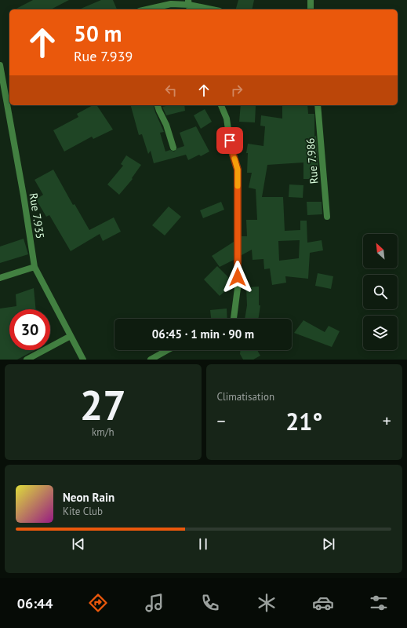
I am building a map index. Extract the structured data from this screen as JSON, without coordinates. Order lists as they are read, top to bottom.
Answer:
{
  "streets": {
    "street": ["Rue 7.986", "Rue 7.935"]
  },
  "north": "top left",
  "page": {
    "turn": ["50 m", "Rue 7.939"],
    "limit": "30",
    "trip": "06:45 · 1 min · 90 m",
    "tile": [
      ["27", "km/h"],
      "Climatisation"
    ],
    "heat": ["−", "21°", "+"],
    "song": ["Neon Rain", "Kite Club"],
    "tabs": "06:44"
  }
}
